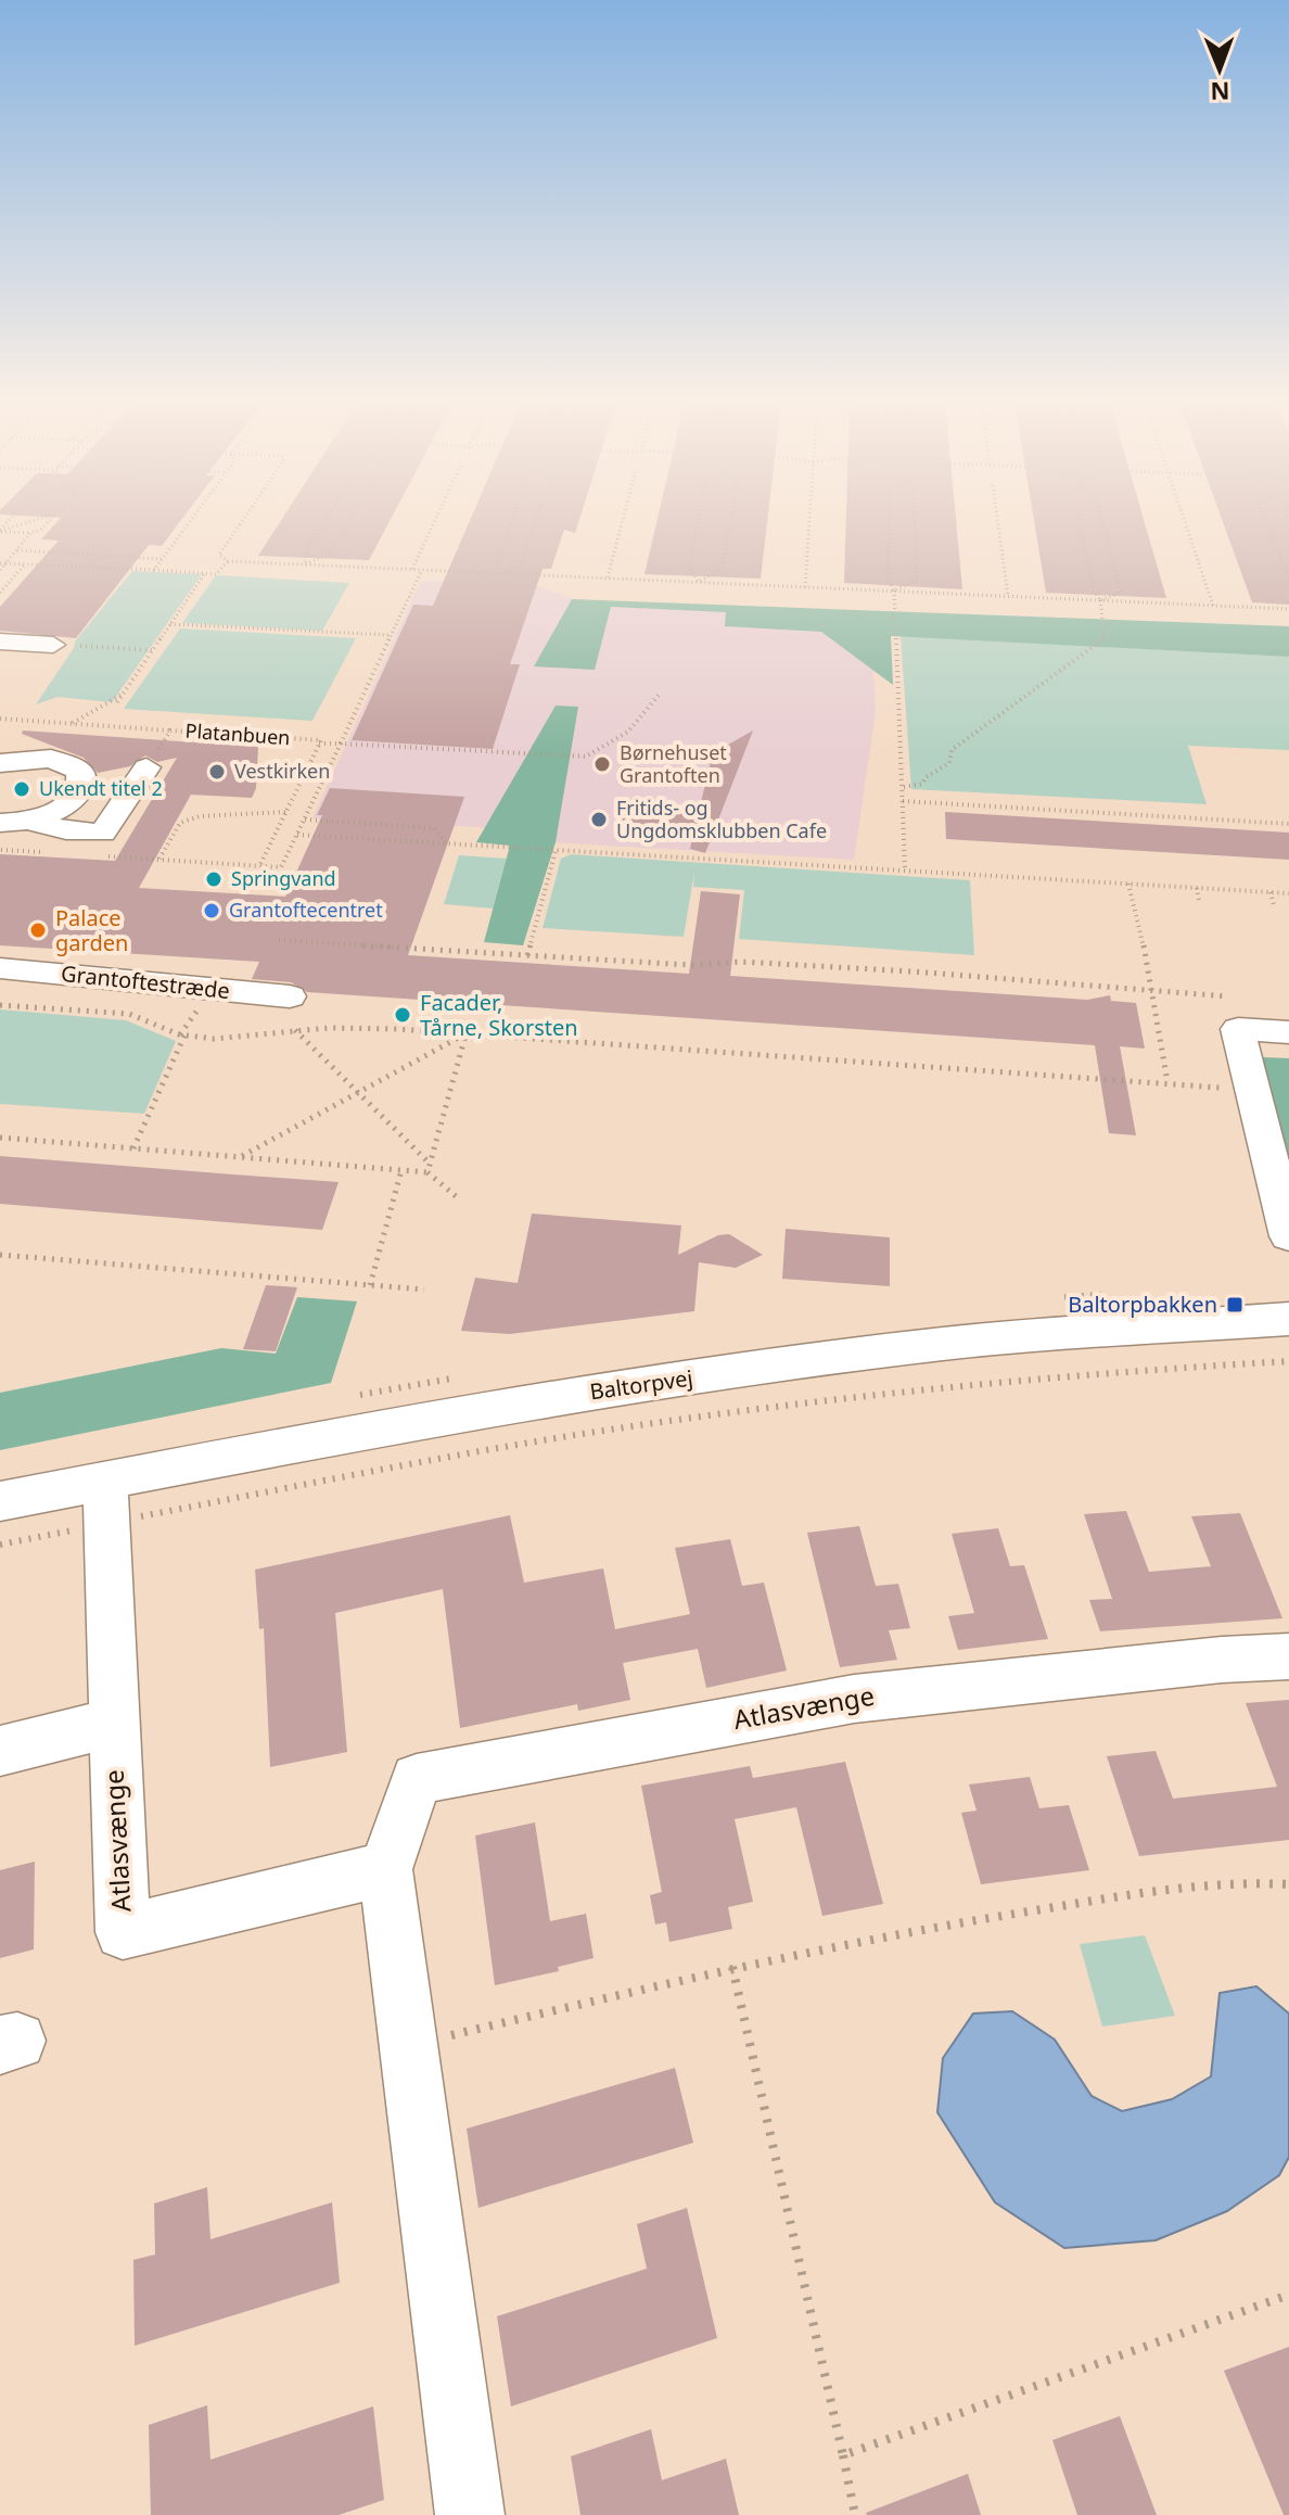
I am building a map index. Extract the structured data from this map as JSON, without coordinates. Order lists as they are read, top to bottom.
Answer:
{
  "streets": {
    "street": ["Grantoftestræde", "Baltorpvej", "Atlasvænge"],
    "path": ["Platanbuen"]
  },
  "crossings": [
    ["Baltorpvej", "Atlasvænge"]
  ],
  "places": {
    "other": [
      "Børnehuset Grantoften",
      "Vestkirken",
      "Ukendt titel 2",
      "Fritids- og Ungdomsklubben Cafe",
      "Springvand",
      "Grantoftecentret",
      "Palace garden",
      "Facader, Tårne, Skorsten"
    ],
    "transit": ["Baltorpbakken"]
  },
  "north": "bottom"
}
